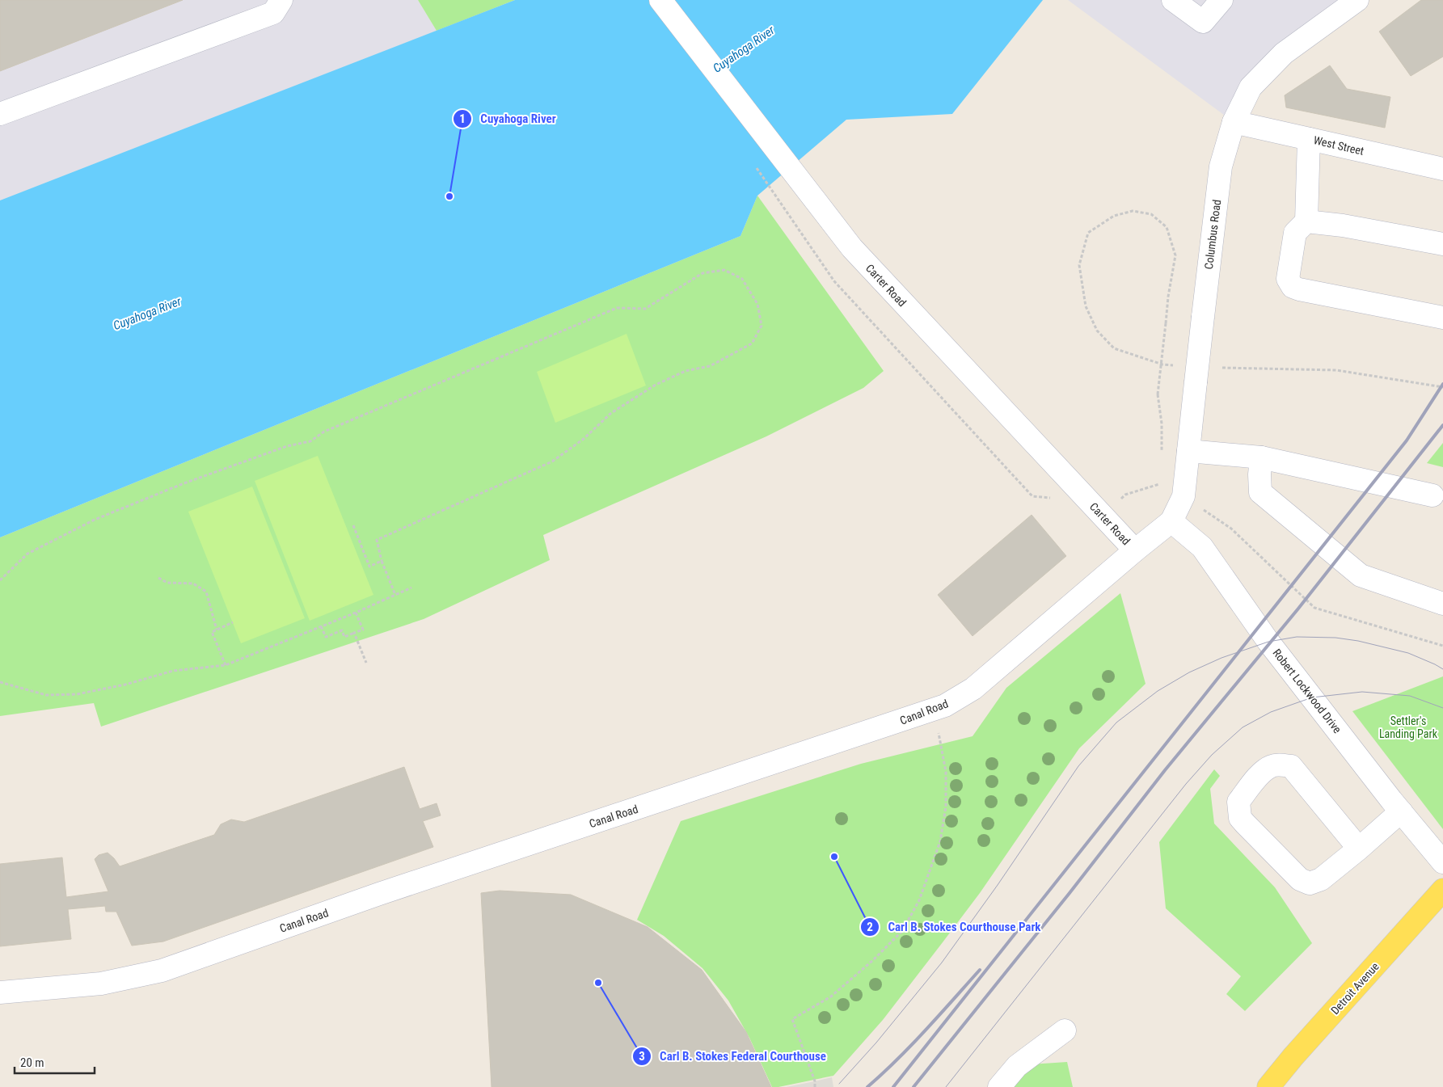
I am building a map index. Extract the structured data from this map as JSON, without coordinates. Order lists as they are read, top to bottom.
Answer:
{
  "streets": {
    "main road": ["Detroit Avenue"],
    "street": [
      "West Street",
      "Columbus Road",
      "Carter Road",
      "Robert Lockwood Drive",
      "Canal Road"
    ]
  },
  "crossings": [
    ["West Street", "Columbus Road"],
    ["Columbus Road", "Robert Lockwood Drive"],
    ["Columbus Road", "Canal Road"],
    ["Carter Road", "Canal Road"],
    ["Robert Lockwood Drive", "Canal Road"]
  ],
  "water": ["Cuyahoga River"],
  "parks": ["Settler's Landing Park"],
  "places": ["Cuyahoga River", "Carl B. Stokes Courthouse Park", "Carl B. Stokes Federal Courthouse"],
  "scale_bar": "20 m"
}
